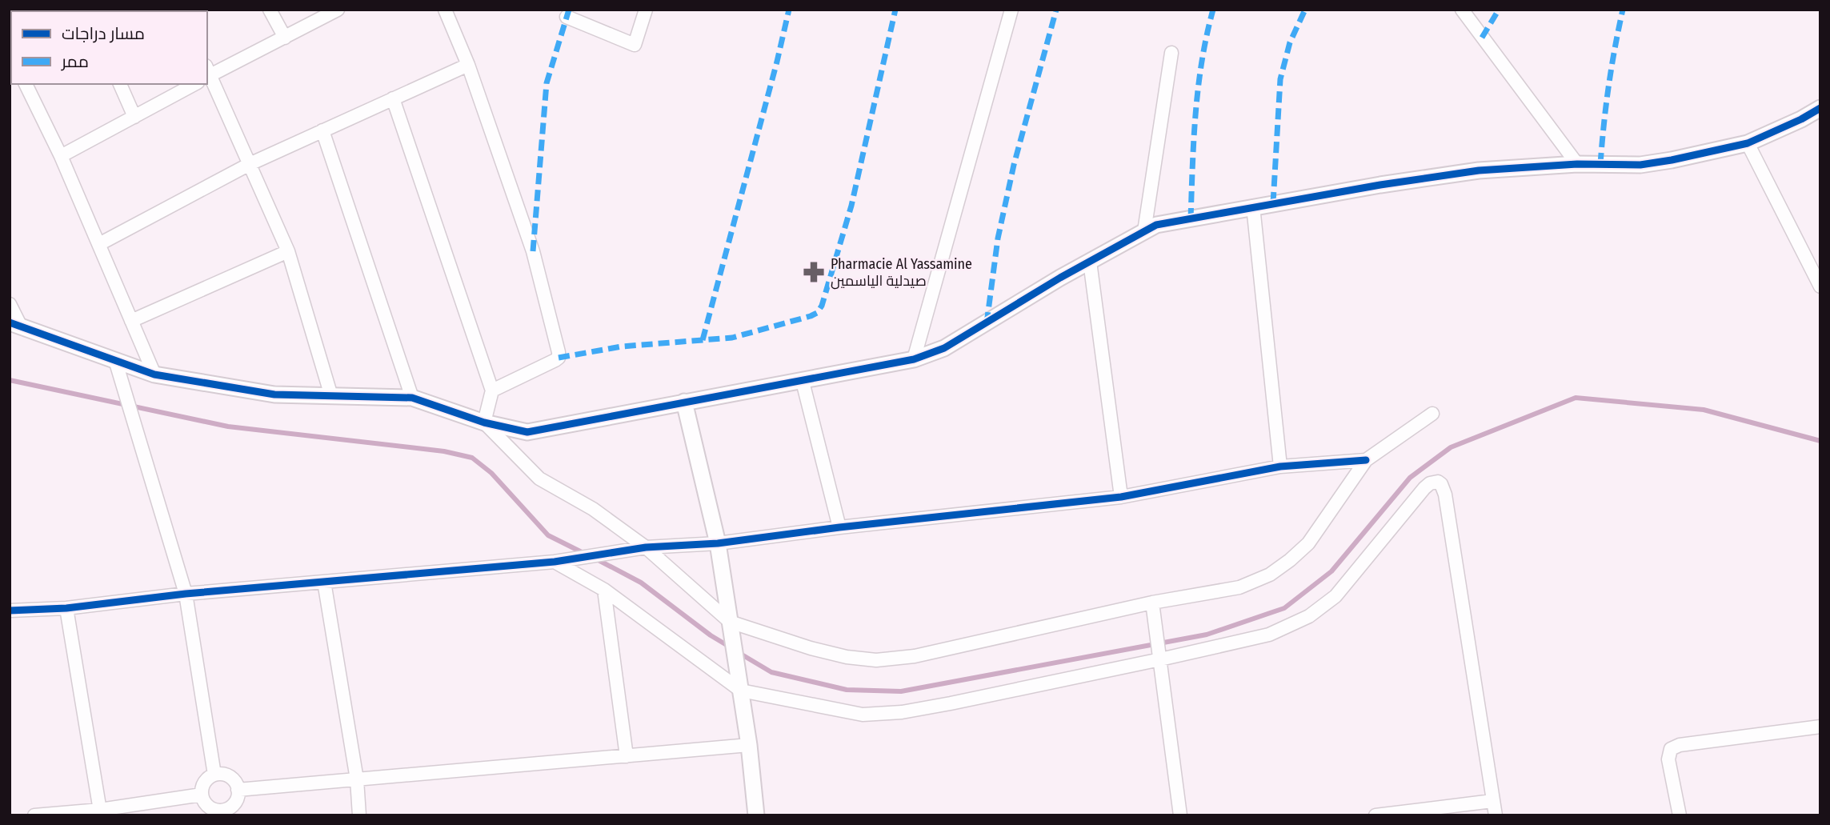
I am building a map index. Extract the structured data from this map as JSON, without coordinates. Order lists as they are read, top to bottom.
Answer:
{
  "places": {
    "pharmacy": ["Pharmacie Al Yassamine صيدلية الياسمين"]
  },
  "legend": ["مسار دراجات", "ممر"]
}
